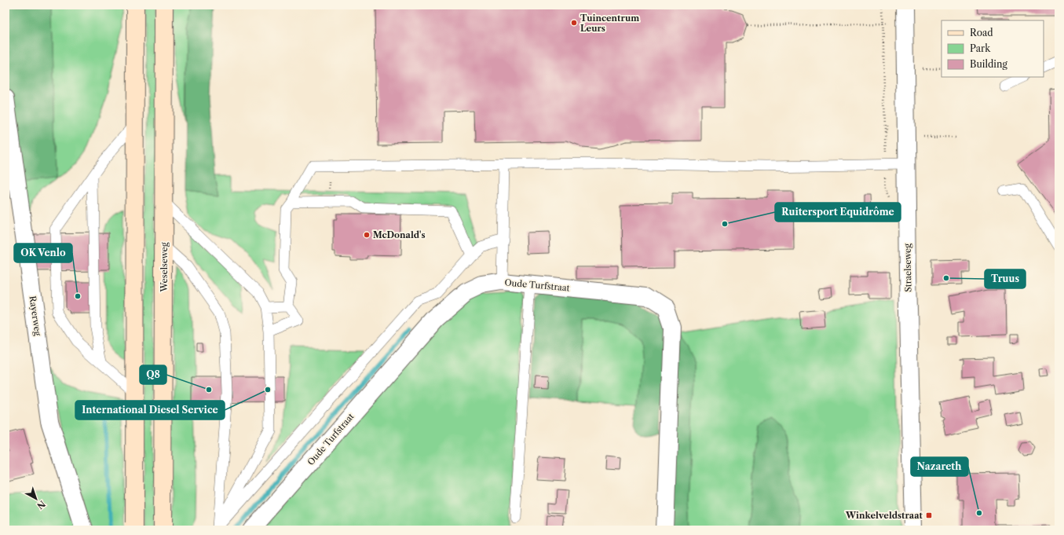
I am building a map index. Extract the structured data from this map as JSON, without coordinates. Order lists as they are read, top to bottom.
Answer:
{
  "streets": {
    "main road": ["Weselseweg"],
    "street": ["Straelseweg", "Oude Turfstraat", "Rayerweg"]
  },
  "places": {
    "other": [
      "Tuincentrum Leurs",
      "Ruitersport Equidrôme",
      "McDonald's",
      "Truus",
      "OK Venlo",
      "Q8",
      "International Diesel Service",
      "Nazareth"
    ],
    "transit": ["Winkelveldstraat"]
  },
  "legend": ["Road", "Park", "Building"],
  "north": "bottom right"
}
